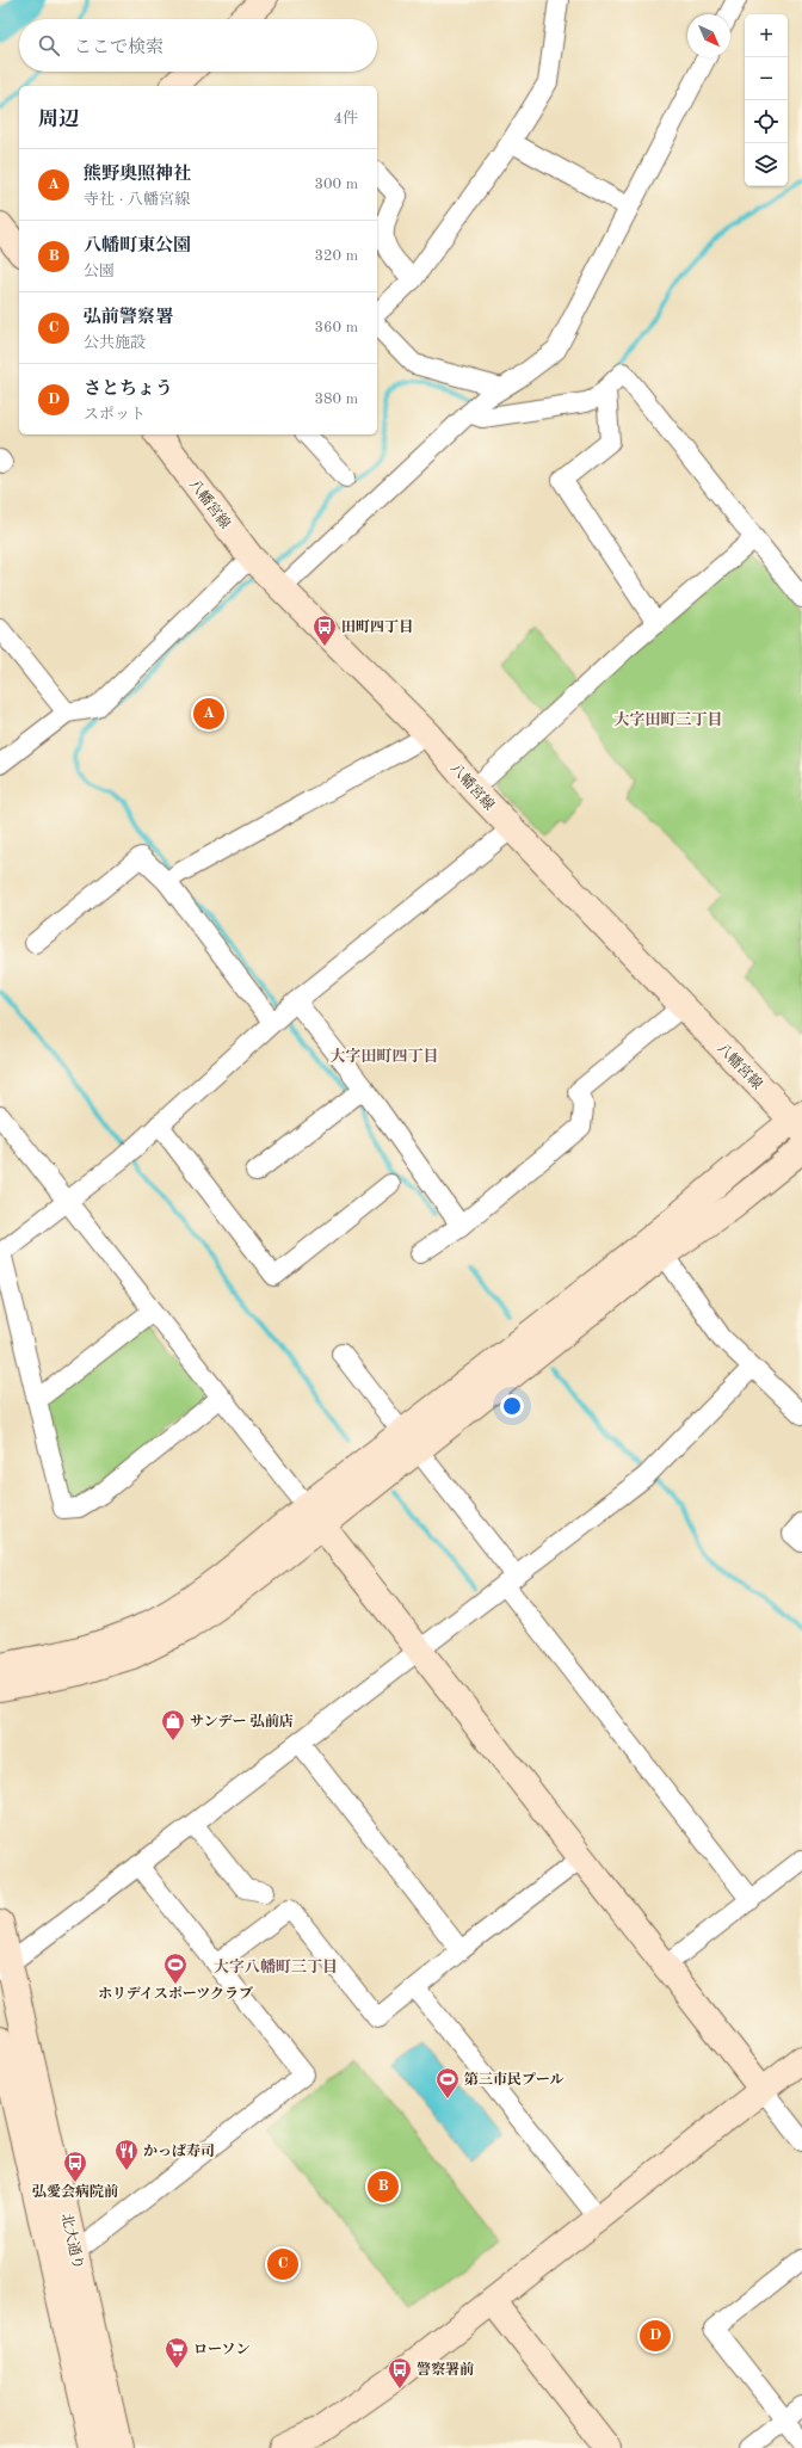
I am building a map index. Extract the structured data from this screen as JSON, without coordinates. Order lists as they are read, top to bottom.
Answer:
{
  "streets": {
    "street": ["八幡宮線", "北大通り"]
  },
  "districts": ["大字田町三丁目", "大字田町四丁目", "大字八幡町三丁目"],
  "places": {
    "bus stop": ["田町四丁目", "弘愛会病院前", "警察署前"],
    "shop": ["サンデー 弘前店"],
    "sports": ["ホリデイスポーツクラブ", "第三市民プール"],
    "restaurant": ["かっぱ寿司"],
    "supermarket": ["ローソン"]
  },
  "north": "bottom right",
  "page": {
    "map_buttons": ["+", "−"],
    "search": "ここで検索",
    "heading": ["周辺", "4件"],
    "list": [
      {
        "mark": "A",
        "name": "熊野奥照神社",
        "note": "寺社 · 八幡宮線",
        "value": "300 m"
      },
      {
        "mark": "B",
        "name": "八幡町東公園",
        "note": "公園",
        "value": "320 m"
      },
      {
        "mark": "C",
        "name": "弘前警察署",
        "note": "公共施設",
        "value": "360 m"
      },
      {
        "mark": "D",
        "name": "さとちょう",
        "note": "スポット",
        "value": "380 m"
      }
    ],
    "pins": [
      "A",
      "B",
      "C",
      "D"
    ]
  }
}
